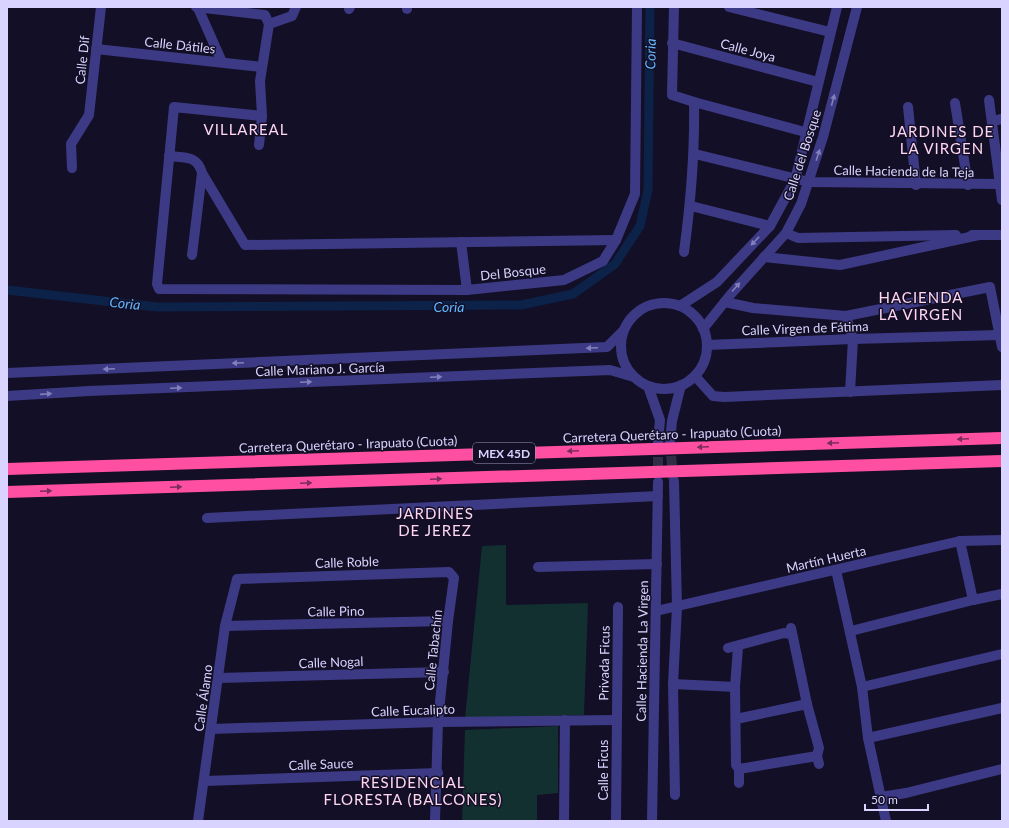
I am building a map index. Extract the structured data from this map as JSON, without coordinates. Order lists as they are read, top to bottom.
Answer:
{
  "streets": {
    "highway": ["Carretera Querétaro - Irapuato (Cuota)", "MEX 45D"],
    "street": [
      "Calle Dátiles",
      "Calle Joya",
      "Calle Dif",
      "Calle del Bosque",
      "Calle Hacienda de la Teja",
      "Del Bosque",
      "Calle Virgen de Fátima",
      "Calle Mariano J. García",
      "Martín Huerta",
      "Calle Roble",
      "Calle Pino",
      "Calle Tabachín",
      "Calle Hacienda La Virgen",
      "Calle Nogal",
      "Privada Ficus",
      "Calle Álamo",
      "Calle Eucalipto",
      "Calle Sauce",
      "Calle Ficus"
    ]
  },
  "crossings": [
    ["Calle Dátiles", "Calle Dif"],
    ["Calle Joya", "Calle del Bosque"],
    ["Calle del Bosque", "Calle Hacienda de la Teja"],
    ["Calle del Bosque", "Calle Virgen de Fátima"],
    ["Calle del Bosque", "Calle Mariano J. García"],
    ["Calle Virgen de Fátima", "Calle Mariano J. García"],
    ["Martín Huerta", "Calle Hacienda La Virgen"],
    ["Calle Roble", "Calle Tabachín"],
    ["Calle Roble", "Calle Álamo"],
    ["Calle Pino", "Calle Tabachín"],
    ["Calle Pino", "Calle Álamo"],
    ["Calle Tabachín", "Calle Nogal"],
    ["Calle Tabachín", "Calle Eucalipto"],
    ["Calle Tabachín", "Calle Sauce"],
    ["Calle Nogal", "Calle Álamo"],
    ["Privada Ficus", "Calle Eucalipto"],
    ["Privada Ficus", "Calle Ficus"],
    ["Calle Álamo", "Calle Eucalipto"],
    ["Calle Álamo", "Calle Sauce"],
    ["Calle Eucalipto", "Calle Ficus"]
  ],
  "districts": [
    "VILLAREAL",
    "JARDINES DE LA VIRGEN",
    "HACIENDA LA VIRGEN",
    "JARDINES DE JEREZ",
    "RESIDENCIAL FLORESTA (BALCONES)"
  ],
  "water": ["Coria"],
  "scale_bar": "50 m"
}
